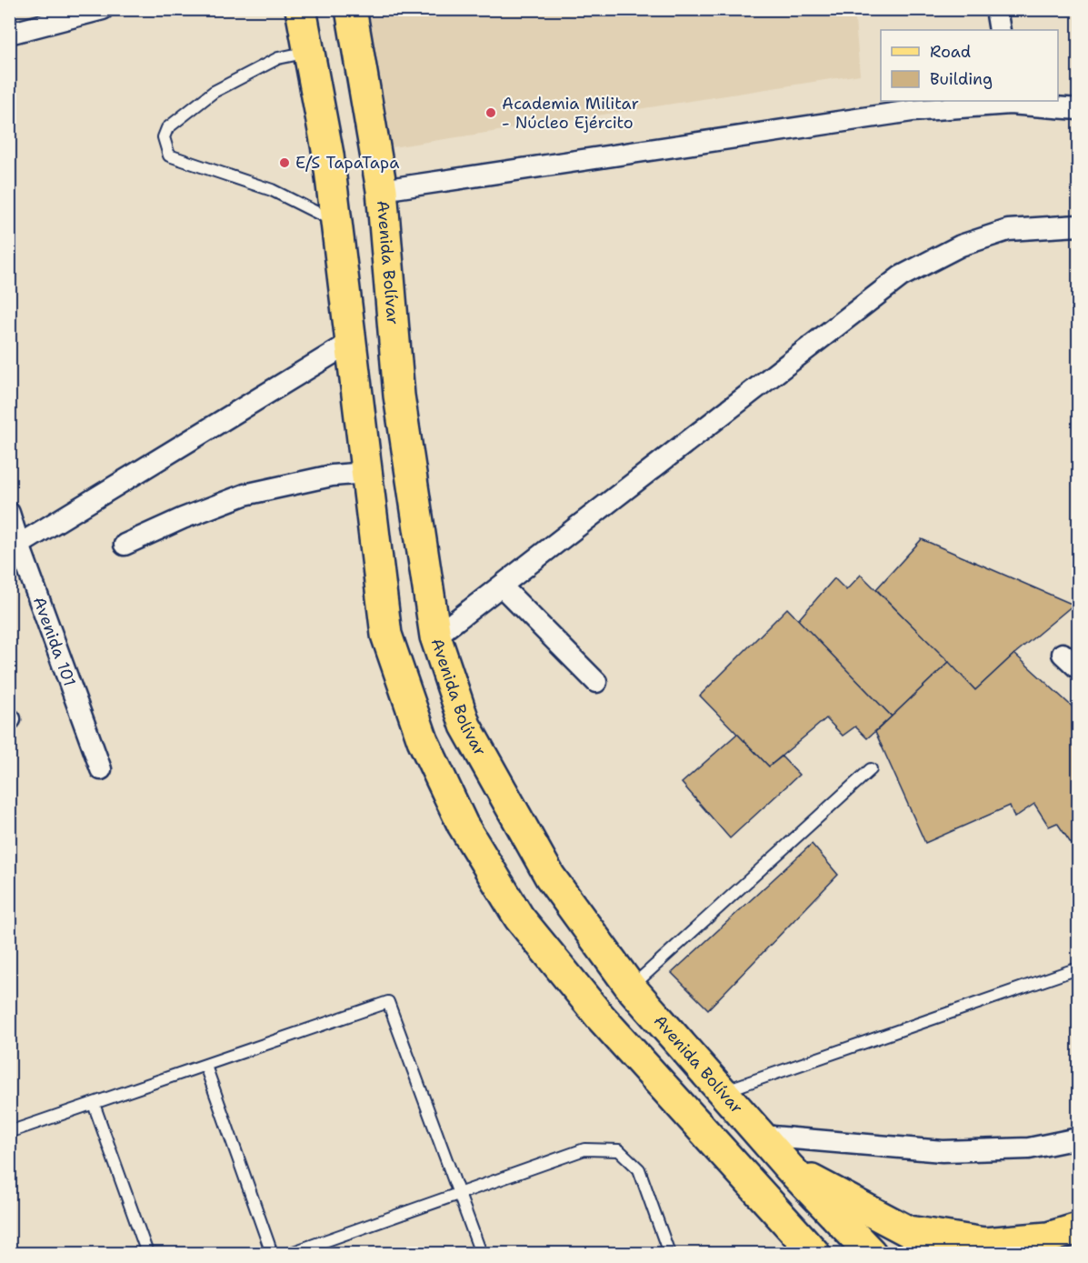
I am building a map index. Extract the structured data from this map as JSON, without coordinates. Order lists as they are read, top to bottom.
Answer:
{
  "streets": {
    "main road": ["Avenida Bolívar"],
    "street": ["Avenida 101"]
  },
  "places": ["Academia Militar - Núcleo Ejército", "E/S TapaTapa"],
  "legend": ["Road", "Building"]
}
